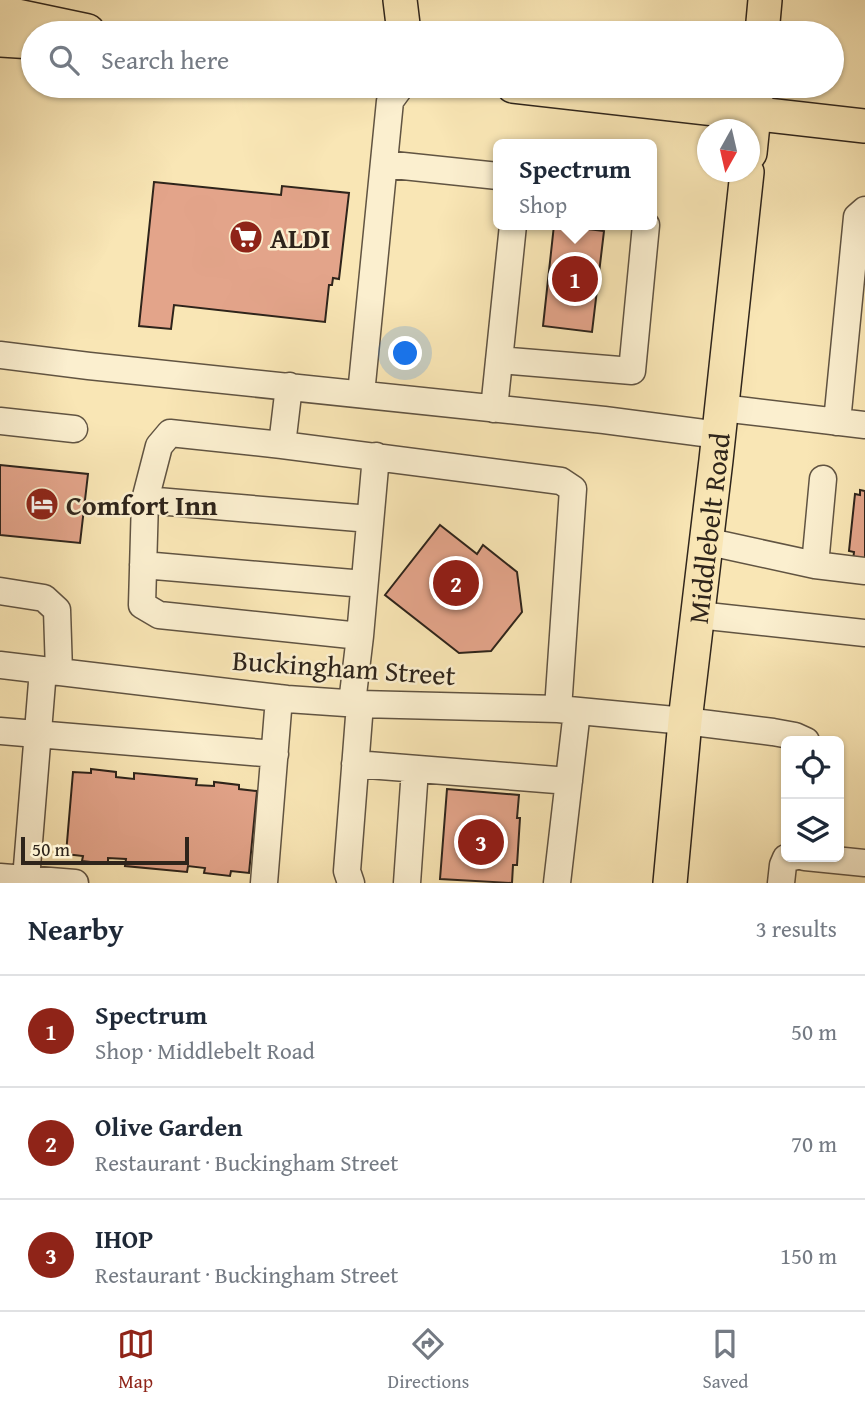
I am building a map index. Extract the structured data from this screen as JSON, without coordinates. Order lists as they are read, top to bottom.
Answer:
{
  "streets": {
    "main road": ["Middlebelt Road"],
    "street": ["Buckingham Street"]
  },
  "crossings": [
    ["Middlebelt Road", "Buckingham Street"]
  ],
  "places": {
    "supermarket": ["ALDI"],
    "hotel": ["Comfort Inn"]
  },
  "scale_bar": "50 m",
  "north": "bottom",
  "page": {
    "search": "Search here",
    "popup": ["Spectrum", "Shop"],
    "pins": ["1", "2", "3"],
    "scale": "50 m",
    "heading": ["Nearby", "3 results"],
    "list": [
      {
        "mark": "1",
        "name": "Spectrum",
        "note": "Shop · Middlebelt Road",
        "value": "50 m"
      },
      {
        "mark": "2",
        "name": "Olive Garden",
        "note": "Restaurant · Buckingham Street",
        "value": "70 m"
      },
      {
        "mark": "3",
        "name": "IHOP",
        "note": "Restaurant · Buckingham Street",
        "value": "150 m"
      }
    ],
    "nav": ["Map", "Directions", "Saved"]
  }
}
